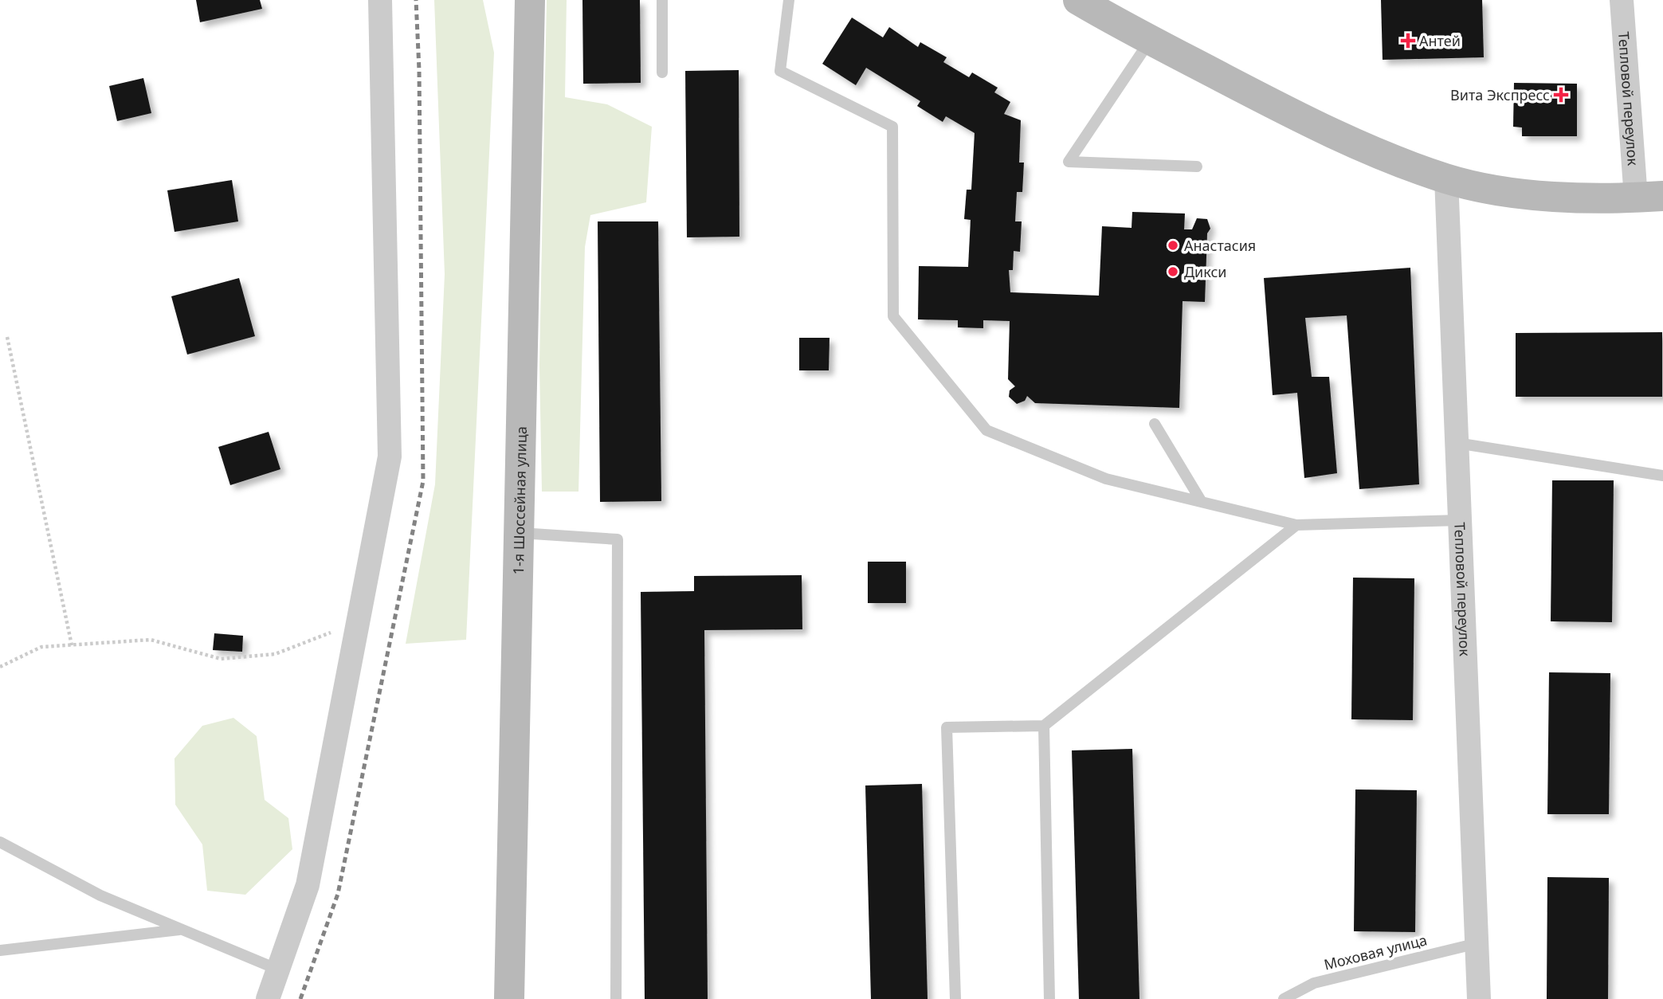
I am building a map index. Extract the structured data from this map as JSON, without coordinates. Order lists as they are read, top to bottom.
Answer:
{
  "streets": {
    "street": ["Тепловой переулок", "1-я Шоссейная улица"],
    "lane": ["Моховая улица"]
  },
  "crossings": [
    ["Тепловой переулок", "Моховая улица"]
  ],
  "places": {
    "health": ["Антей", "Вита Экспресс"],
    "other": ["Анастасия", "Дикси"]
  }
}
